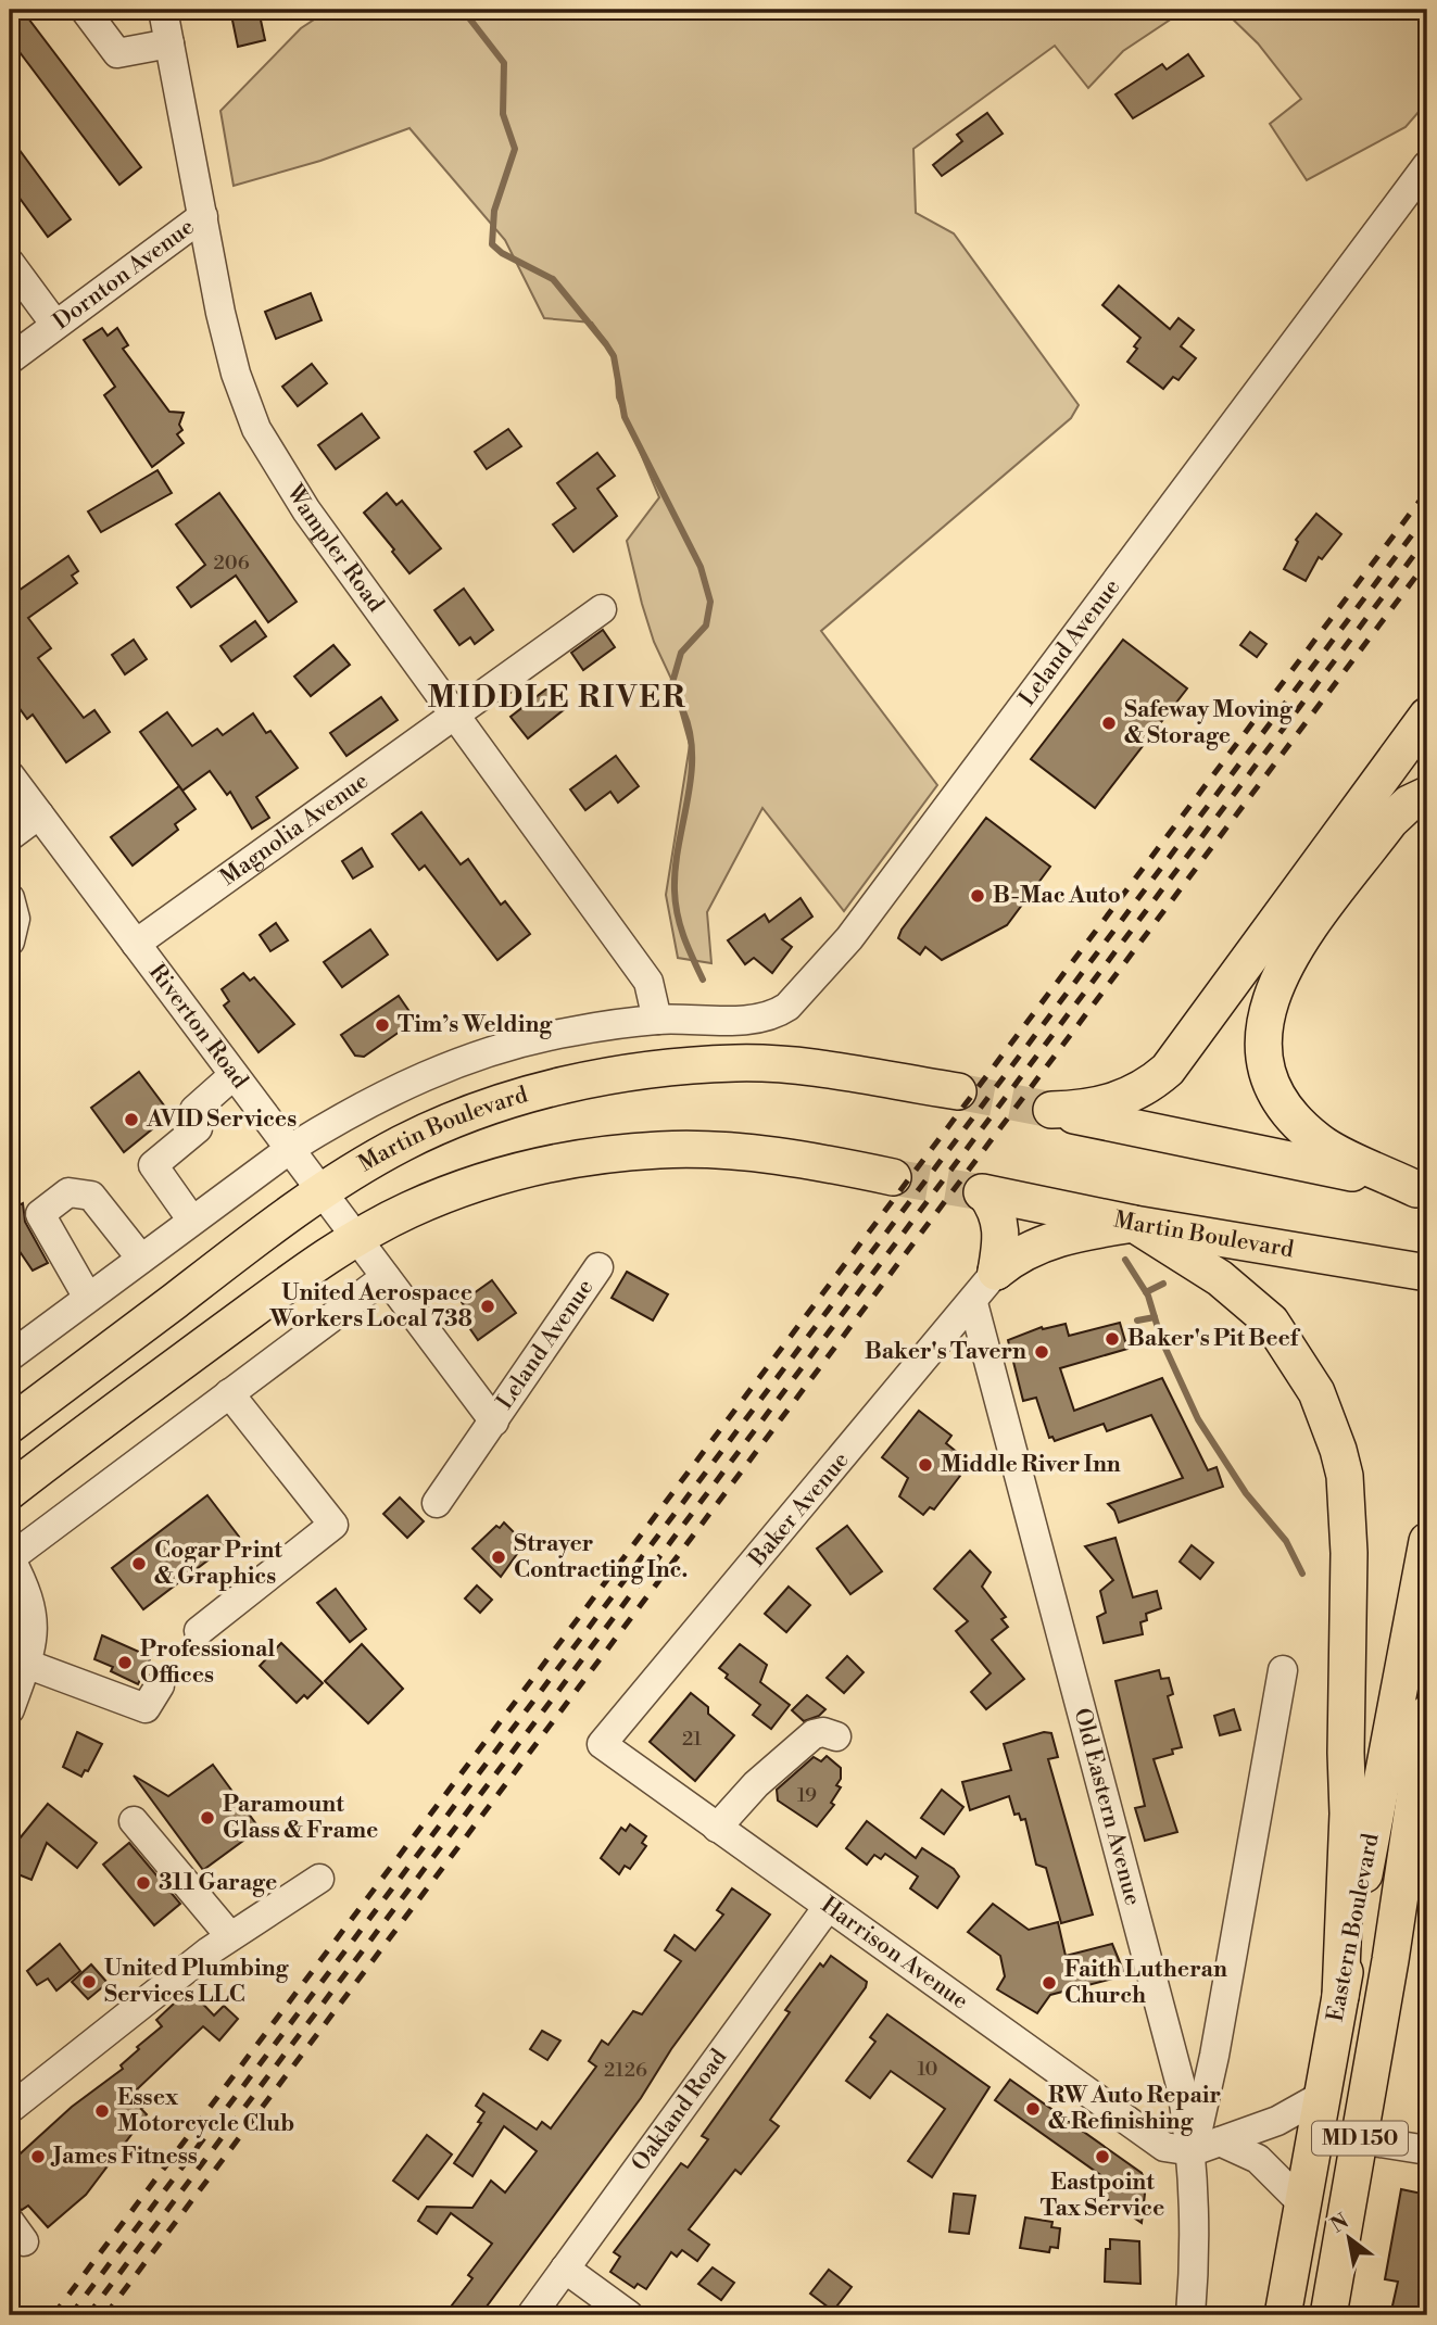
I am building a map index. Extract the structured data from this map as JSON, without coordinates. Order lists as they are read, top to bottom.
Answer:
{
  "streets": {
    "main road": ["Martin Boulevard", "Eastern Boulevard", "MD 150"],
    "street": [
      "Dornton Avenue",
      "Wampler Road",
      "Leland Avenue",
      "Magnolia Avenue",
      "Riverton Road",
      "Baker Avenue",
      "Old Eastern Avenue",
      "Harrison Avenue",
      "Oakland Road"
    ]
  },
  "crossings": [
    ["Dornton Avenue", "Wampler Road"],
    ["Wampler Road", "Leland Avenue"],
    ["Wampler Road", "Magnolia Avenue"],
    ["Leland Avenue", "Riverton Road"],
    ["Magnolia Avenue", "Riverton Road"],
    ["Riverton Road", "Martin Boulevard"],
    ["Martin Boulevard", "Baker Avenue"],
    ["Baker Avenue", "Old Eastern Avenue"],
    ["Baker Avenue", "Harrison Avenue"],
    ["Old Eastern Avenue", "Harrison Avenue"],
    ["Eastern Boulevard", "Harrison Avenue"],
    ["Harrison Avenue", "Oakland Road"]
  ],
  "districts": ["MIDDLE RIVER"],
  "places": [
    "Safeway Moving & Storage",
    "B-Mac Auto",
    "Tim’s Welding",
    "AVID Services",
    "United Aerospace Workers Local 738",
    "Baker's Pit Beef",
    "Baker's Tavern",
    "Middle River Inn",
    "Strayer Contracting Inc.",
    "Cogar Print & Graphics",
    "Professional Offices",
    "Paramount Glass & Frame",
    "311 Garage",
    "United Plumbing Services LLC",
    "Faith Lutheran Church",
    "RW Auto Repair & Refinishing",
    "Essex Motorcycle Club",
    "James Fitness",
    "Eastpoint Tax Service"
  ],
  "house_numbers": [
    "206",
    "21",
    "19",
    "10",
    "2126"
  ],
  "north": "top left"
}
